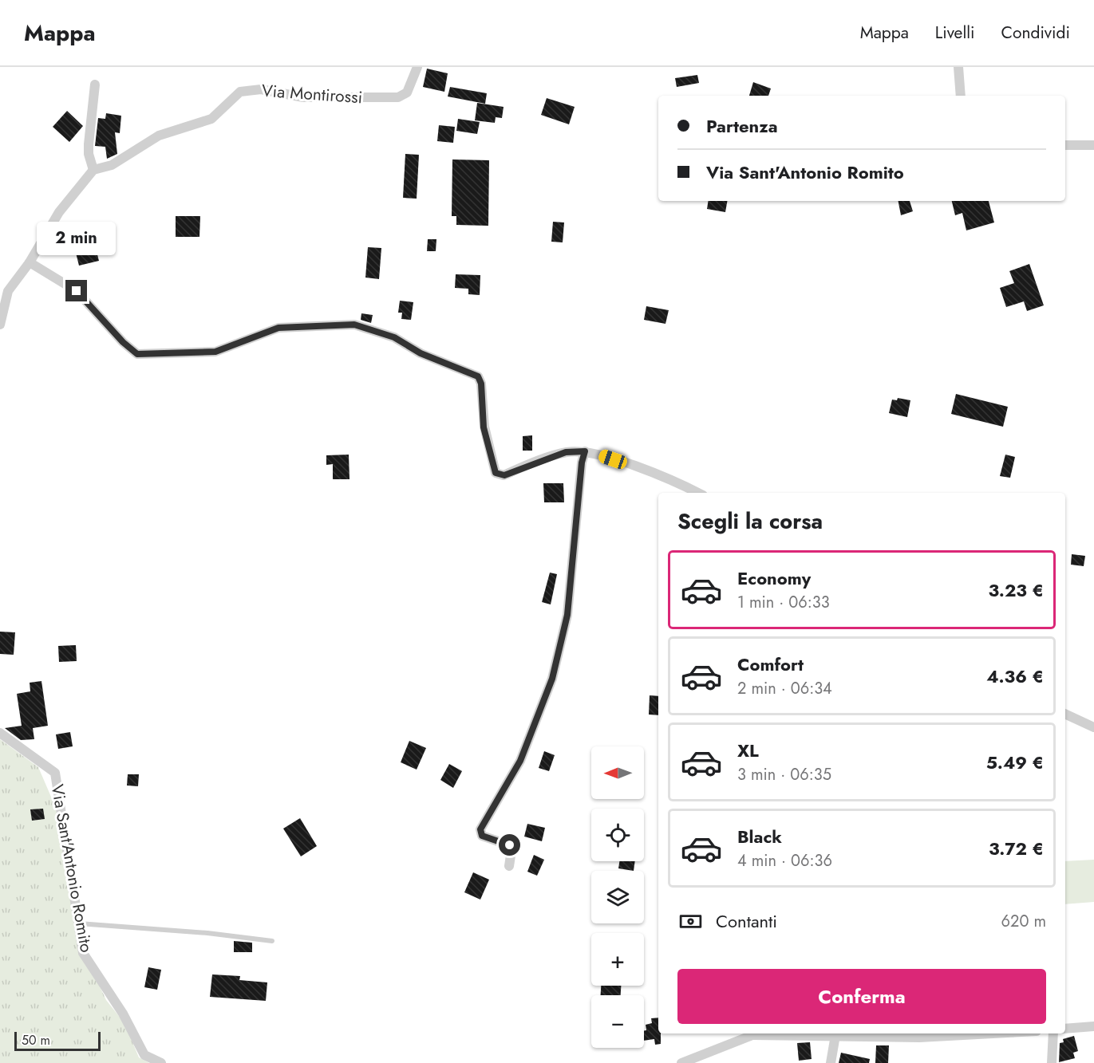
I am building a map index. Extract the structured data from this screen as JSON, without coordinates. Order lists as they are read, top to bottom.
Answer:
{
  "streets": {
    "street": ["Via Montirossi", "Via Sant'Antonio Romito"]
  },
  "scale_bar": "50 m",
  "north": "left",
  "page": {
    "header": "Mappa",
    "nav": ["Mappa", "Livelli", "Condividi"],
    "banner": ["Partenza", "Via Sant'Antonio Romito"],
    "bubble": "2 min",
    "heading": "Scegli la corsa",
    "list": [
      {
        "name": "Economy",
        "note": "1 min · 06:33",
        "value": "3.23 €"
      },
      {
        "name": "Comfort",
        "note": "2 min · 06:34",
        "value": "4.36 €"
      },
      {
        "name": "XL",
        "note": "3 min · 06:35",
        "value": "5.49 €"
      },
      {
        "name": "Black",
        "note": "4 min · 06:36",
        "value": "3.72 €"
      }
    ],
    "map_buttons": ["+", "−"],
    "pay": ["Contanti", "620 m"],
    "buttons": "Conferma",
    "scale": "50 m"
  }
}
